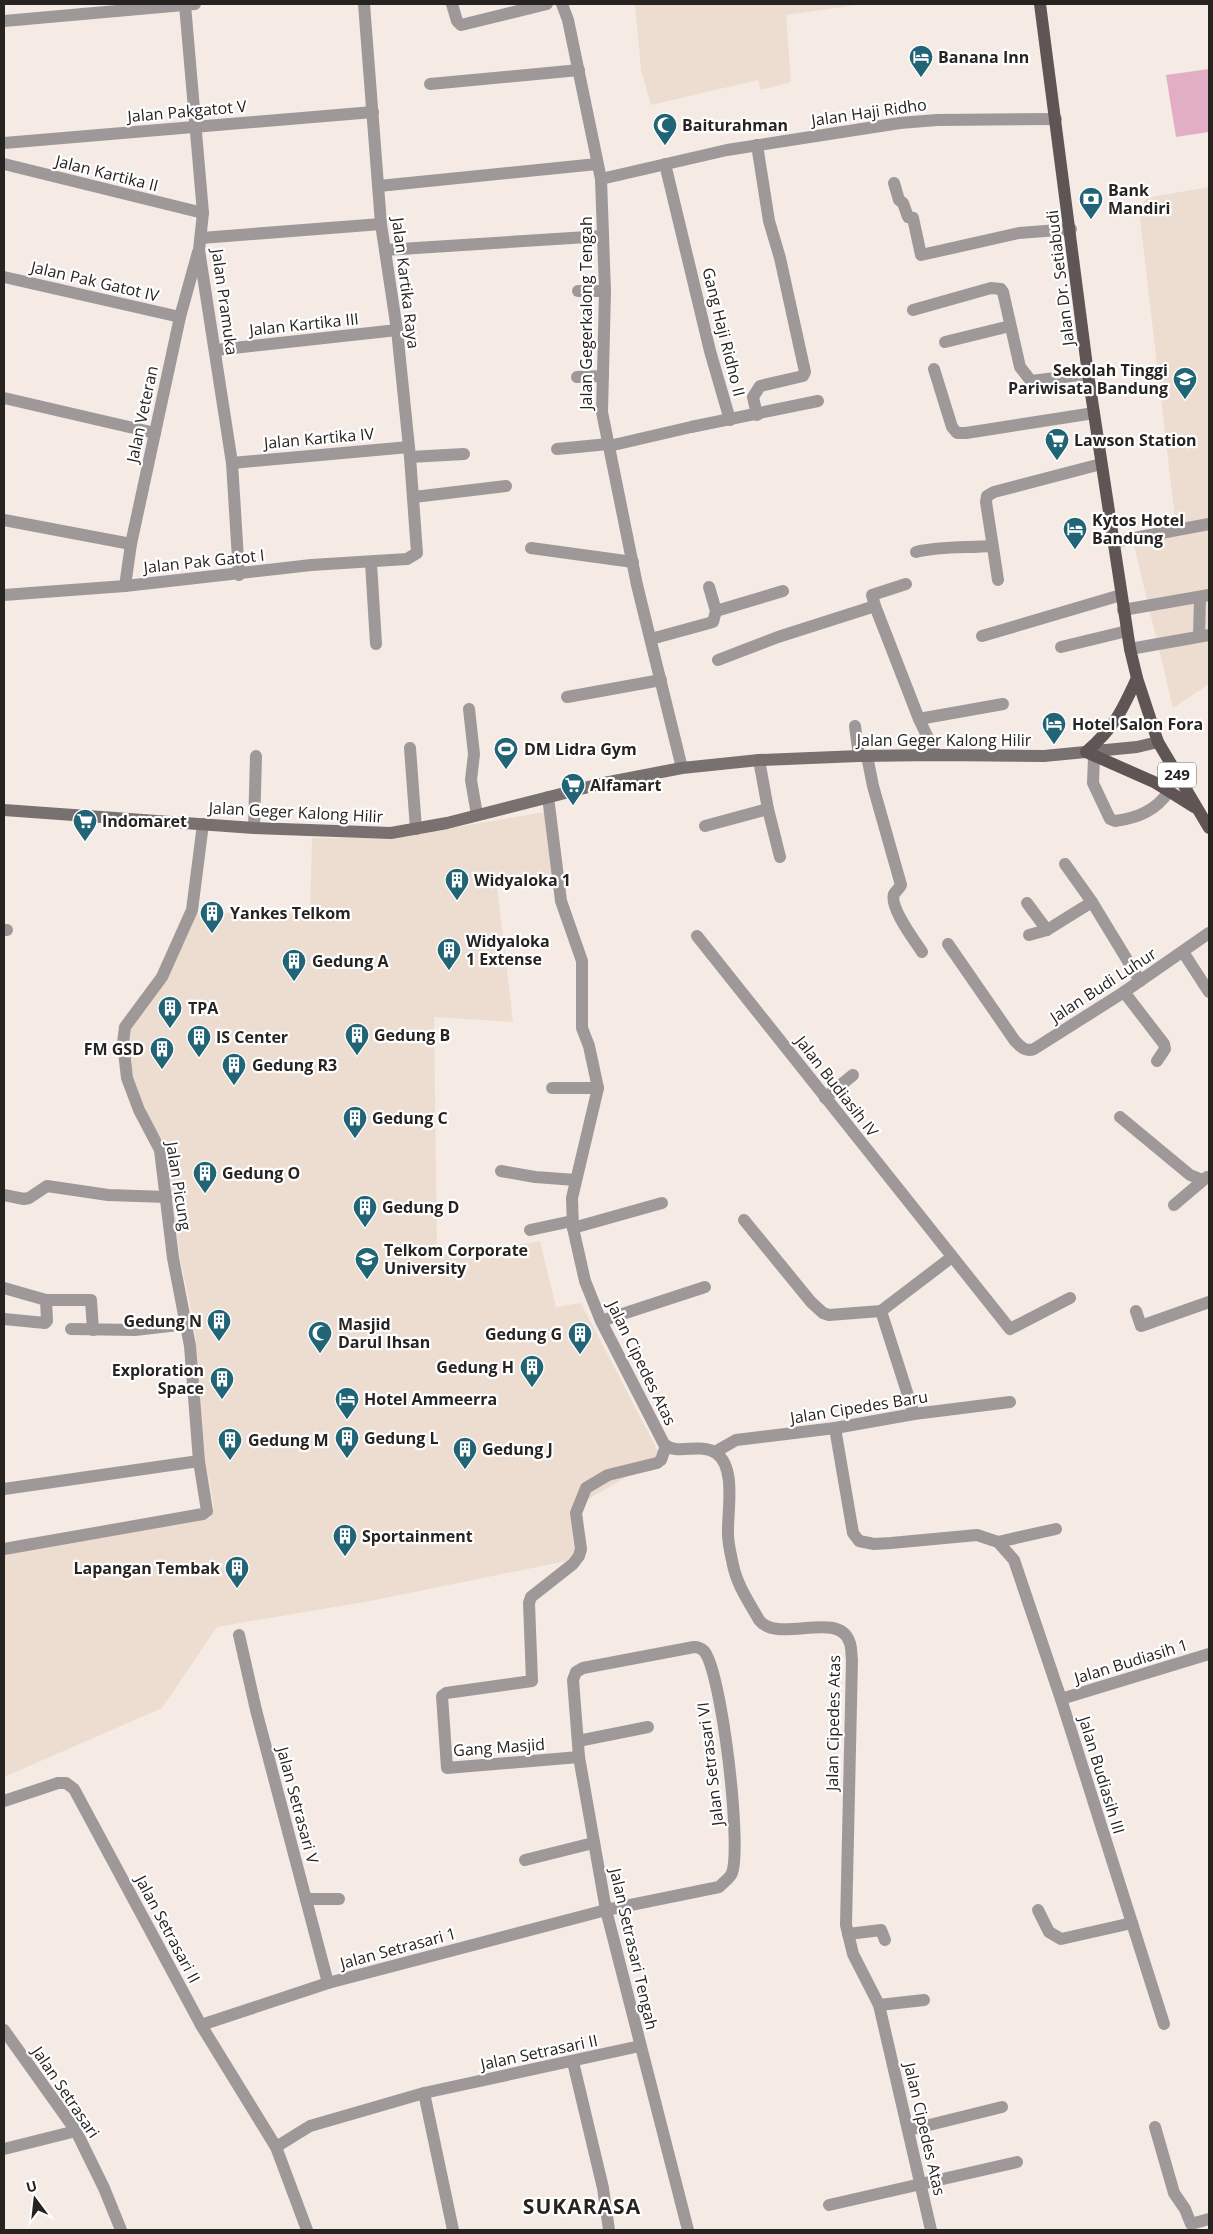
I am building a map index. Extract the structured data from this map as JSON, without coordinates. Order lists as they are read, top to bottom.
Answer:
{
  "streets": {
    "main road": ["Jalan Dr. Setiabudi", "Jalan Geger Kalong Hilir", "249"],
    "street": [
      "Jalan Pakgatot V",
      "Jalan Haji Ridho",
      "Jalan Kartika II",
      "Jalan Pak Gatot IV",
      "Jalan Kartika Raya",
      "Jalan Pramuka",
      "Jalan Gegerkalong Tengah",
      "Jalan Kartika III",
      "Gang Haji Ridho II",
      "Jalan Veteran",
      "Jalan Kartika IV",
      "Jalan Pak Gatot I",
      "Jalan Budi Luhur",
      "Jalan Budiasih IV",
      "Jalan Picung",
      "Jalan Cipedes Atas",
      "Jalan Cipedes Baru",
      "Jalan Budiasih 1",
      "Gang Masjid",
      "Jalan Setrasari VI",
      "Jalan Budiasih III",
      "Jalan Setrasari V",
      "Jalan Setrasari II",
      "Jalan Setrasari 1",
      "Jalan Setrasari Tengah",
      "Jalan Setrasari"
    ]
  },
  "crossings": [
    ["Jalan Pakgatot V", "Jalan Kartika Raya"],
    ["Jalan Pakgatot V", "Jalan Pramuka"],
    ["Jalan Haji Ridho", "Jalan Dr. Setiabudi"],
    ["Jalan Haji Ridho", "Jalan Gegerkalong Tengah"],
    ["Jalan Haji Ridho", "Gang Haji Ridho II"],
    ["Jalan Kartika II", "Jalan Pramuka"],
    ["Jalan Dr. Setiabudi", "Jalan Geger Kalong Hilir"],
    ["Jalan Pak Gatot IV", "Jalan Veteran"],
    ["Jalan Kartika Raya", "Jalan Kartika III"],
    ["Jalan Kartika Raya", "Jalan Kartika IV"],
    ["Jalan Kartika Raya", "Jalan Pak Gatot I"],
    ["Jalan Pramuka", "Jalan Kartika III"],
    ["Jalan Pramuka", "Jalan Veteran"],
    ["Jalan Pramuka", "Jalan Kartika IV"],
    ["Jalan Pramuka", "Jalan Pak Gatot I"],
    ["Jalan Gegerkalong Tengah", "Jalan Geger Kalong Hilir"],
    ["Jalan Veteran", "Jalan Pak Gatot I"],
    ["Jalan Geger Kalong Hilir", "Jalan Picung"],
    ["Jalan Geger Kalong Hilir", "Jalan Cipedes Atas"],
    ["Jalan Cipedes Atas", "Jalan Cipedes Baru"],
    ["Jalan Cipedes Atas", "Gang Masjid"],
    ["Jalan Budiasih 1", "Jalan Budiasih III"],
    ["Gang Masjid", "Jalan Setrasari Tengah"],
    ["Jalan Setrasari VI", "Jalan Setrasari 1"],
    ["Jalan Setrasari VI", "Jalan Setrasari Tengah"],
    ["Jalan Setrasari V", "Jalan Setrasari 1"],
    ["Jalan Setrasari II", "Jalan Setrasari 1"],
    ["Jalan Setrasari II", "Jalan Setrasari Tengah"],
    ["Jalan Setrasari 1", "Jalan Setrasari Tengah"]
  ],
  "districts": ["SUKARASA"],
  "places": {
    "hotel": [
      "Banana Inn",
      "Kytos Hotel Bandung",
      "Hotel Salon Fora",
      "Hotel Ammeerra"
    ],
    "mosque": ["Baiturahman", "Masjid Darul Ihsan"],
    "bank": ["Bank Mandiri"],
    "school or university": ["Sekolah Tinggi Pariwisata Bandung", "Telkom Corporate University"],
    "supermarket": ["Lawson Station", "Alfamart", "Indomaret"],
    "sports": ["DM Lidra Gym"],
    "building": [
      "Widyaloka 1",
      "Yankes Telkom",
      "Widyaloka 1 Extense",
      "Gedung A",
      "TPA",
      "Gedung B",
      "IS Center",
      "FM GSD",
      "Gedung R3",
      "Gedung C",
      "Gedung O",
      "Gedung D",
      "Gedung N",
      "Gedung G",
      "Gedung H",
      "Exploration Space",
      "Gedung L",
      "Gedung M",
      "Gedung J",
      "Sportainment",
      "Lapangan Tembak"
    ]
  },
  "north": "top"
}
